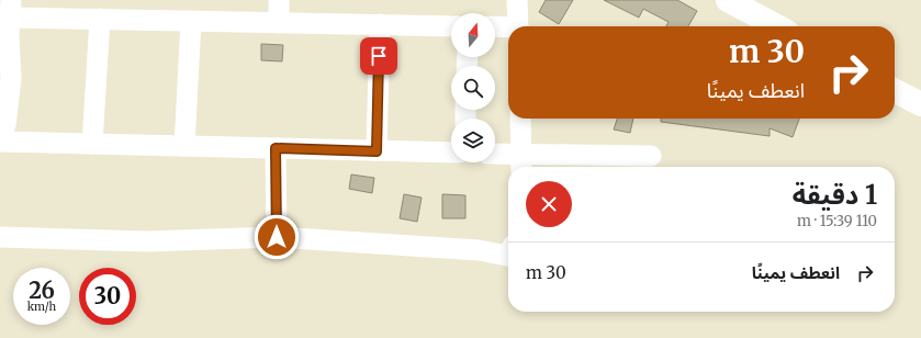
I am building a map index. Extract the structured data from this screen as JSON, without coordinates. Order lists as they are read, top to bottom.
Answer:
{
  "north": "top",
  "page": {
    "turn": ["30 m", "انعطف يمينًا"],
    "heading": ["1 دقيقة", "110 m · 15:39"],
    "list": [
      {
        "name": "انعطف يمينًا",
        "value": "30 m"
      }
    ],
    "speed": "26 km/h",
    "limit": "30"
  }
}
